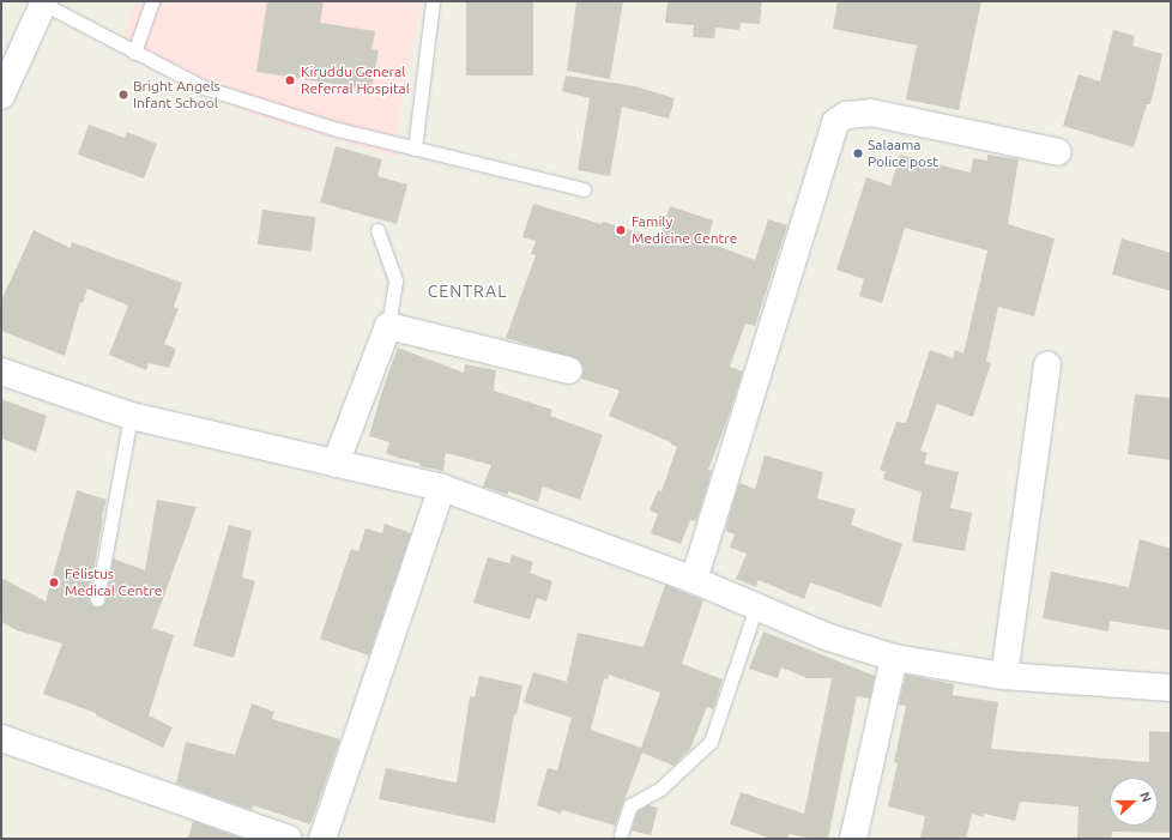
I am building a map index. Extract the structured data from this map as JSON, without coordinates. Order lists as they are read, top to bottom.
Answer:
{
  "districts": ["CENTRAL"],
  "places": [
    "Kiruddu General Referral Hospital",
    "Bright Angels Infant School",
    "Salaama Police post",
    "Family Medicine Centre",
    "Felistus Medical Centre"
  ],
  "north": "right"
}
